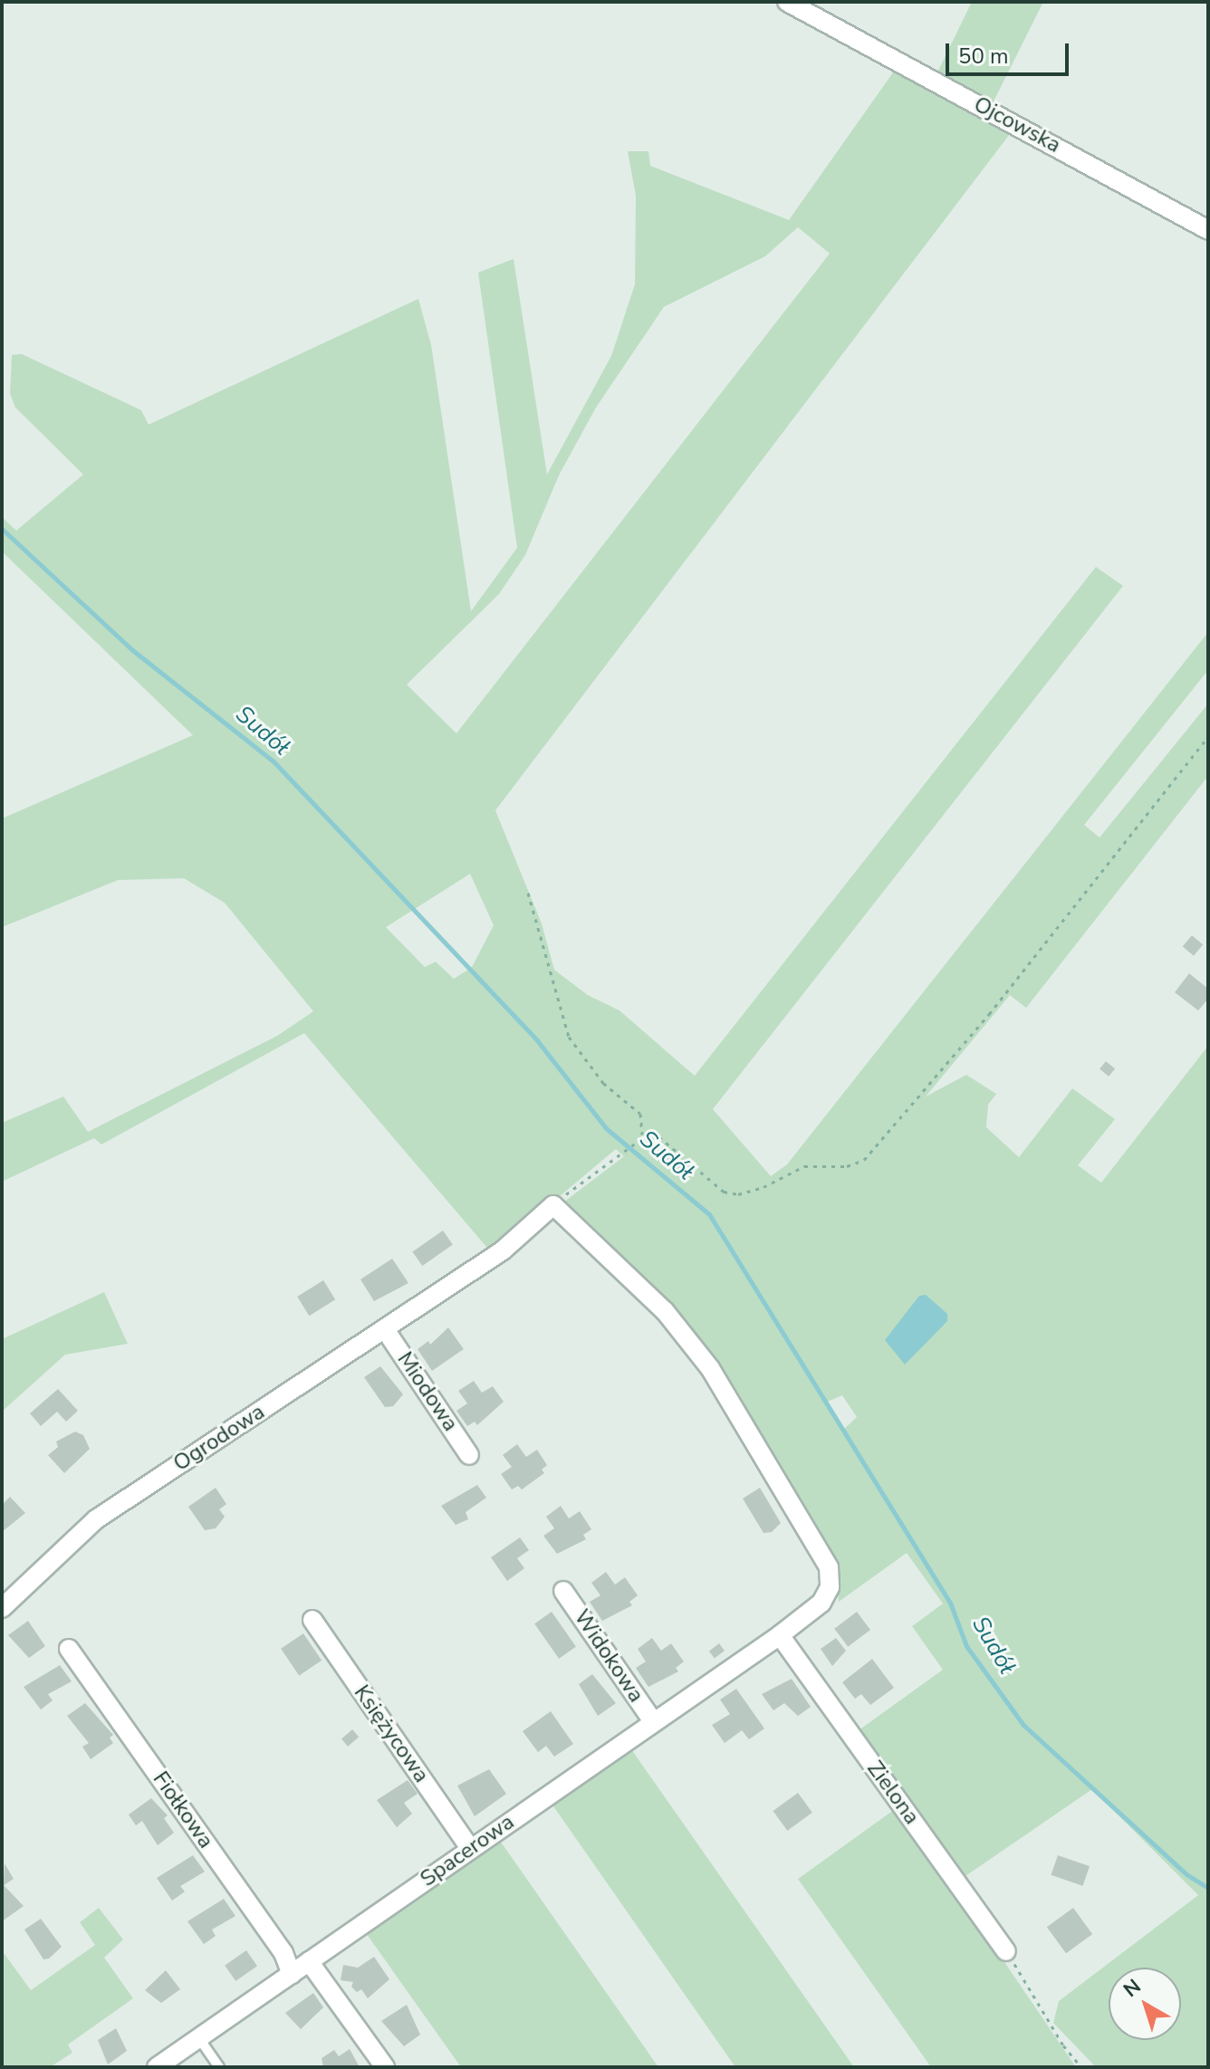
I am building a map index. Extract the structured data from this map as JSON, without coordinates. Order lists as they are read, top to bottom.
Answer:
{
  "streets": {
    "street": [
      "Ojcowska",
      "Miodowa",
      "Ogrodowa",
      "Widokowa",
      "Księżycowa",
      "Zielona",
      "Fiołkowa",
      "Spacerowa"
    ]
  },
  "crossings": [
    ["Miodowa", "Ogrodowa"],
    ["Ogrodowa", "Spacerowa"],
    ["Widokowa", "Spacerowa"],
    ["Księżycowa", "Spacerowa"],
    ["Zielona", "Spacerowa"],
    ["Fiołkowa", "Spacerowa"]
  ],
  "water": ["Sudół"],
  "scale_bar": "50 m",
  "north": "top left"
}
